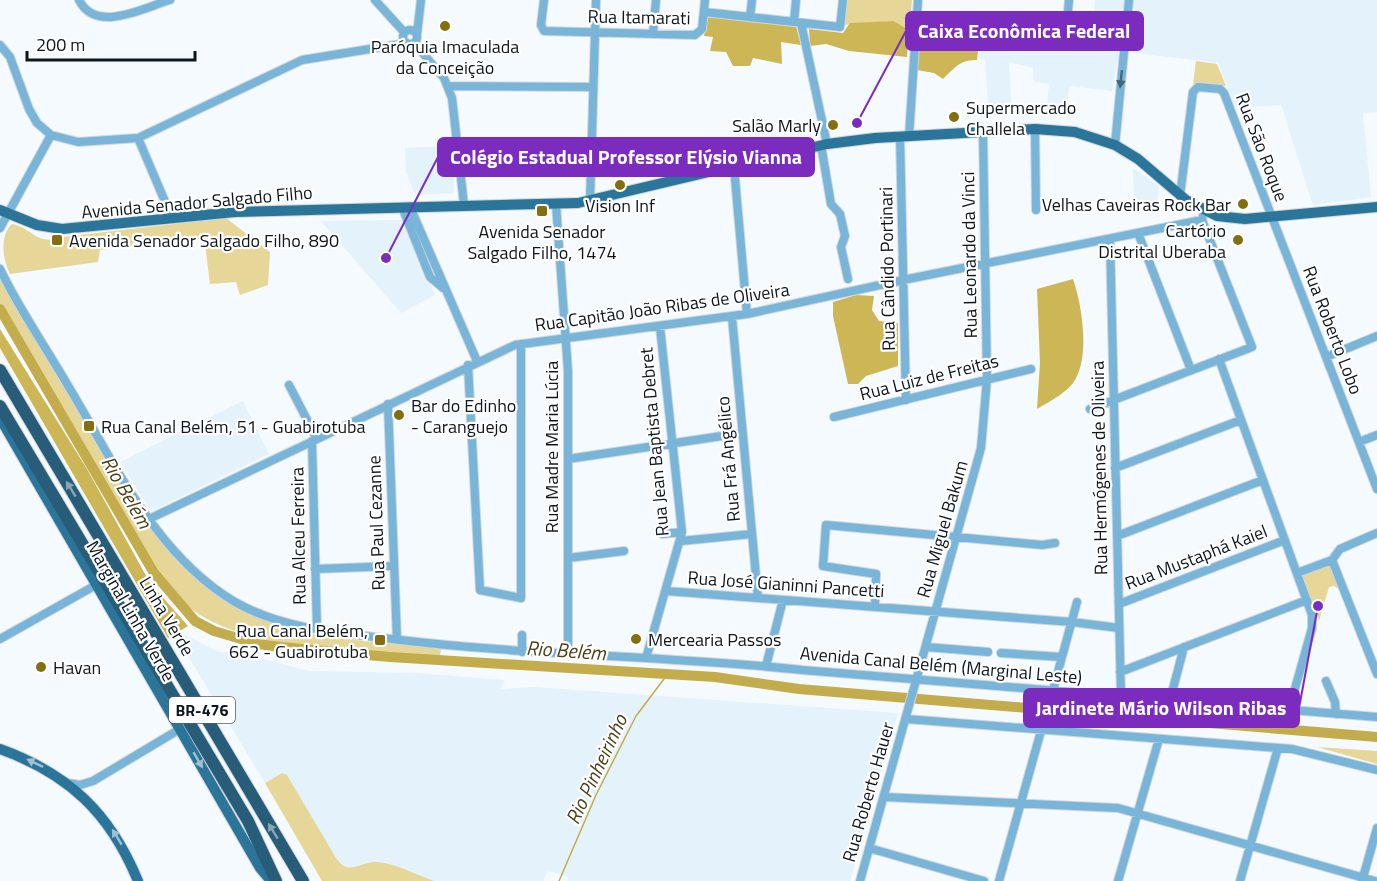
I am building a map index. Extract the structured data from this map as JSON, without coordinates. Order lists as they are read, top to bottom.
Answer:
{
  "streets": {
    "highway": ["Linha Verde", "BR-476"],
    "main road": ["Avenida Senador Salgado Filho", "Marginal Linha Verde"],
    "street": [
      "Rua Itamarati",
      "Rua São Roque",
      "Rua Leonardo da Vinci",
      "Rua Cândido Portinari",
      "Rua Capitão João Ribas de Oliveira",
      "Rua Roberto Lobo",
      "Rua Luiz de Freitas",
      "Rua Jean Baptista Debret",
      "Rua Madre Maria Lúcia",
      "Rua Frá Angélico",
      "Rua Hermógenes de Oliveira",
      "Rua Paul Cezanne",
      "Rua Miguel Bakum",
      "Rua Alceu Ferreira",
      "Rua Mustaphá Kaiel",
      "Rua José Gianinni Pancetti",
      "Avenida Canal Belém (Marginal Leste)",
      "Rua Roberto Hauer"
    ]
  },
  "crossings": [
    ["Rua São Roque", "Avenida Senador Salgado Filho"],
    ["Rua São Roque", "Rua Roberto Lobo"],
    ["Avenida Senador Salgado Filho", "Rua Leonardo da Vinci"],
    ["Avenida Senador Salgado Filho", "Rua Cândido Portinari"],
    ["Avenida Senador Salgado Filho", "Rua Capitão João Ribas de Oliveira"],
    ["Avenida Senador Salgado Filho", "Rua Roberto Lobo"],
    ["Avenida Senador Salgado Filho", "Rua Madre Maria Lúcia"],
    ["Rua Leonardo da Vinci", "Rua Capitão João Ribas de Oliveira"],
    ["Rua Leonardo da Vinci", "Rua Luiz de Freitas"],
    ["Rua Leonardo da Vinci", "Rua Miguel Bakum"],
    ["Rua Cândido Portinari", "Rua Capitão João Ribas de Oliveira"],
    ["Rua Cândido Portinari", "Rua Luiz de Freitas"],
    ["Rua Capitão João Ribas de Oliveira", "Rua Jean Baptista Debret"],
    ["Rua Capitão João Ribas de Oliveira", "Rua Madre Maria Lúcia"],
    ["Rua Capitão João Ribas de Oliveira", "Rua Frá Angélico"],
    ["Rua Capitão João Ribas de Oliveira", "Rua Hermógenes de Oliveira"],
    ["Rua Capitão João Ribas de Oliveira", "Rua Paul Cezanne"],
    ["Rua Capitão João Ribas de Oliveira", "Rua Alceu Ferreira"],
    ["Rua Capitão João Ribas de Oliveira", "Avenida Canal Belém (Marginal Leste)"],
    ["Rua Luiz de Freitas", "Rua Miguel Bakum"],
    ["Rua Jean Baptista Debret", "Rua José Gianinni Pancetti"],
    ["Rua Jean Baptista Debret", "Avenida Canal Belém (Marginal Leste)"],
    ["Rua Madre Maria Lúcia", "Avenida Canal Belém (Marginal Leste)"],
    ["Rua Frá Angélico", "Rua José Gianinni Pancetti"],
    ["Rua Hermógenes de Oliveira", "Rua Mustaphá Kaiel"],
    ["Rua Hermógenes de Oliveira", "Rua José Gianinni Pancetti"],
    ["Rua Hermógenes de Oliveira", "Avenida Canal Belém (Marginal Leste)"],
    ["Rua Paul Cezanne", "Avenida Canal Belém (Marginal Leste)"],
    ["Rua Miguel Bakum", "Rua José Gianinni Pancetti"],
    ["Rua Miguel Bakum", "Avenida Canal Belém (Marginal Leste)"],
    ["Rua Miguel Bakum", "Rua Roberto Hauer"],
    ["Rua Alceu Ferreira", "Avenida Canal Belém (Marginal Leste)"],
    ["Avenida Canal Belém (Marginal Leste)", "Rua Roberto Hauer"]
  ],
  "water": ["Rio Belém", "Rio Pinheirinho"],
  "places": {
    "other": [
      "Paróquia Imaculada da Conceição",
      "Supermercado Challela",
      "Caixa Econômica Federal",
      "Salão Marly",
      "Vision Inf",
      "Velhas Caveiras Rock Bar",
      "Cartório Distrital Uberaba",
      "Colégio Estadual Professor Elýsio Vianna",
      "Bar do Edinho - Caranguejo",
      "Jardinete Mário Wilson Ribas",
      "Mercearia Passos",
      "Havan"
    ],
    "transit": [
      "Avenida Senador Salgado Filho, 1474",
      "Avenida Senador Salgado Filho, 890",
      "Rua Canal Belém, 51 - Guabirotuba",
      "Rua Canal Belém, 662 - Guabirotuba"
    ]
  },
  "scale_bar": "200 m"
}
